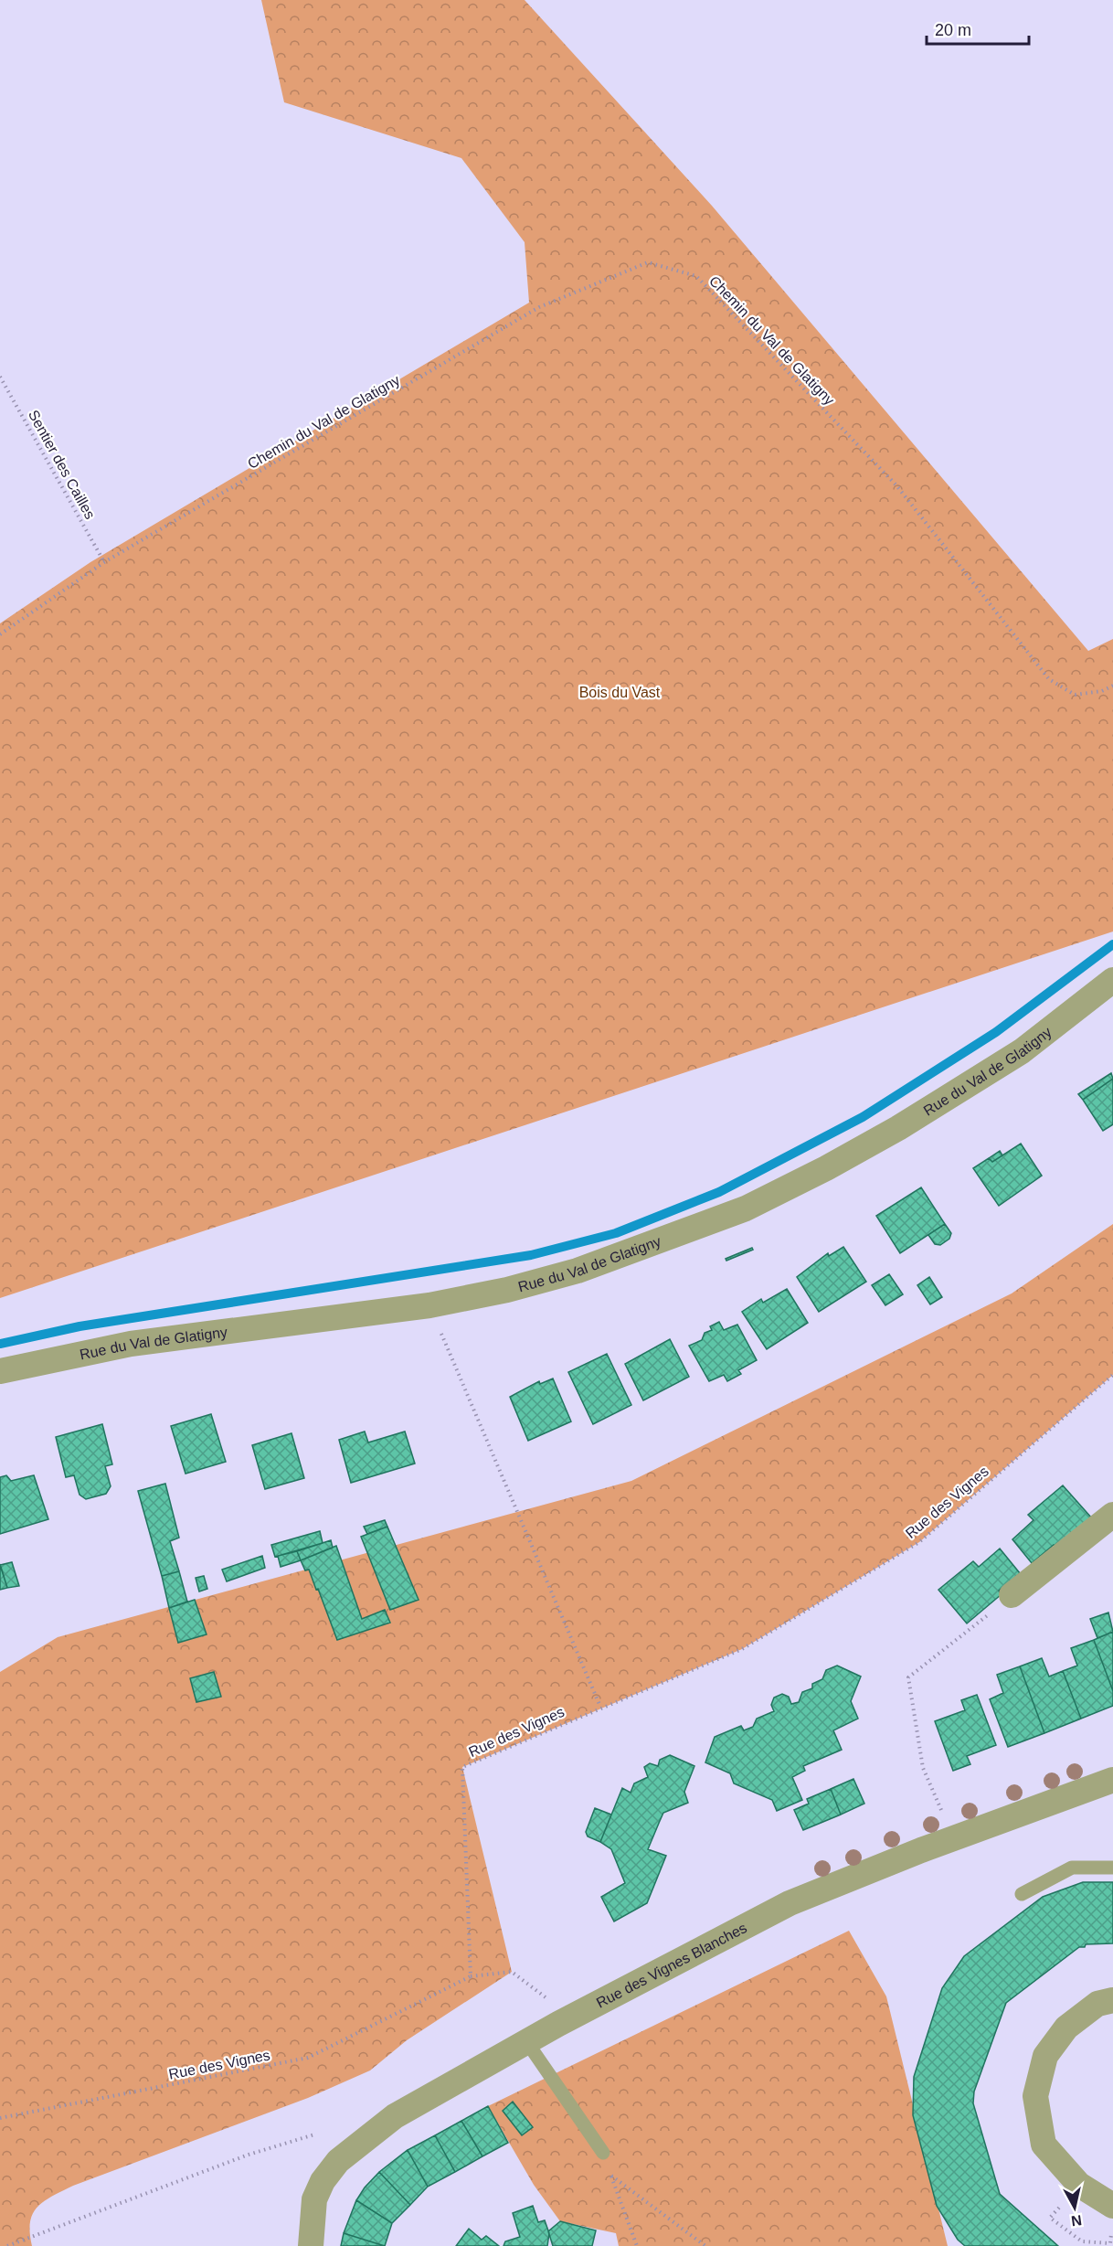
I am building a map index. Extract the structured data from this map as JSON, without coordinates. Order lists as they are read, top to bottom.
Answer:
{
  "streets": {
    "street": ["Rue du Val de Glatigny", "Rue des Vignes Blanches"],
    "path": ["Chemin du Val de Glatigny", "Sentier des Cailles", "Rue des Vignes"]
  },
  "crossings": [
    ["Chemin du Val de Glatigny", "Sentier des Cailles"]
  ],
  "parks": ["Bois du Vast"],
  "scale_bar": "20 m",
  "north": "bottom"
}
